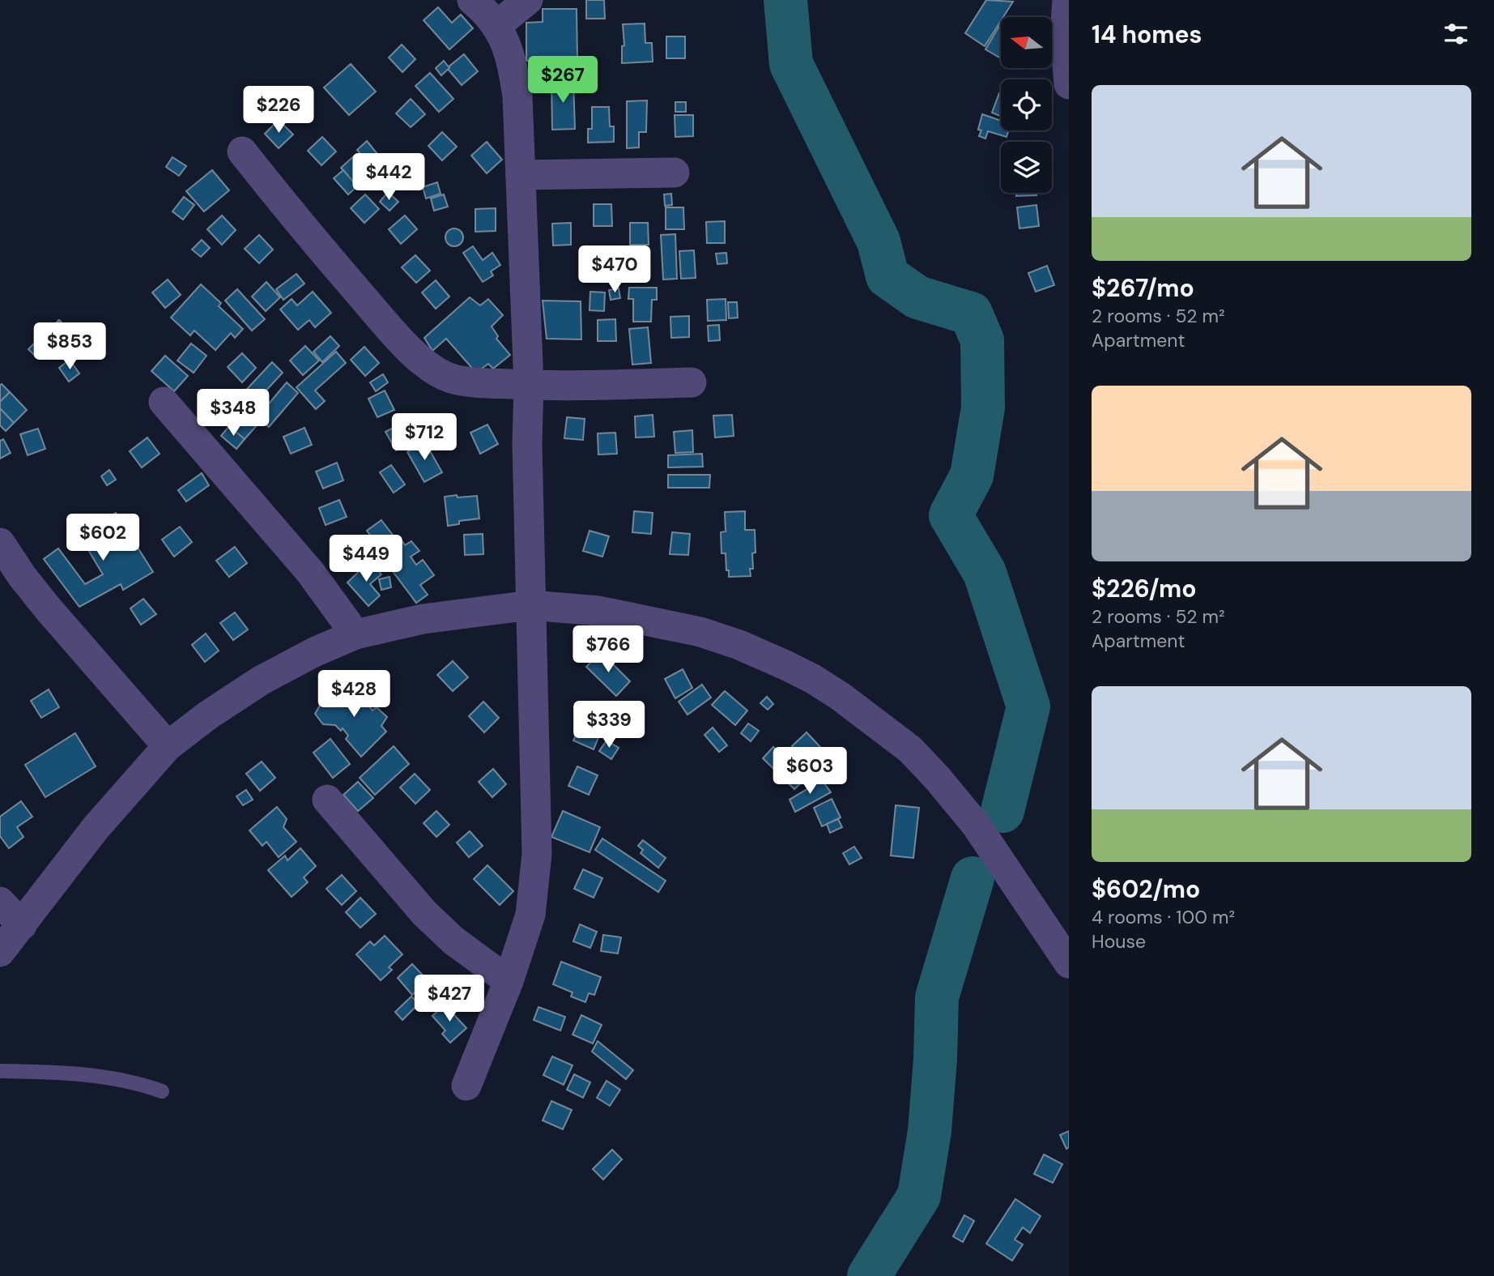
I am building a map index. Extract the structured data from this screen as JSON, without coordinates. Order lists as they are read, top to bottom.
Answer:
{
  "north": "left",
  "page": {
    "heading": "14 homes",
    "price": [
      "$267",
      "$226",
      "$442",
      "$470",
      "$853",
      "$348",
      "$712",
      "$602",
      "$449",
      "$766",
      "$428",
      "$339",
      "$603",
      "$427"
    ],
    "list": [
      {
        "name": "$267/mo",
        "note": "2 rooms · 52 m² · Apartment"
      },
      {
        "name": "$226/mo",
        "note": "2 rooms · 52 m² · Apartment"
      },
      {
        "name": "$602/mo",
        "note": "4 rooms · 100 m² · House"
      }
    ]
  }
}
